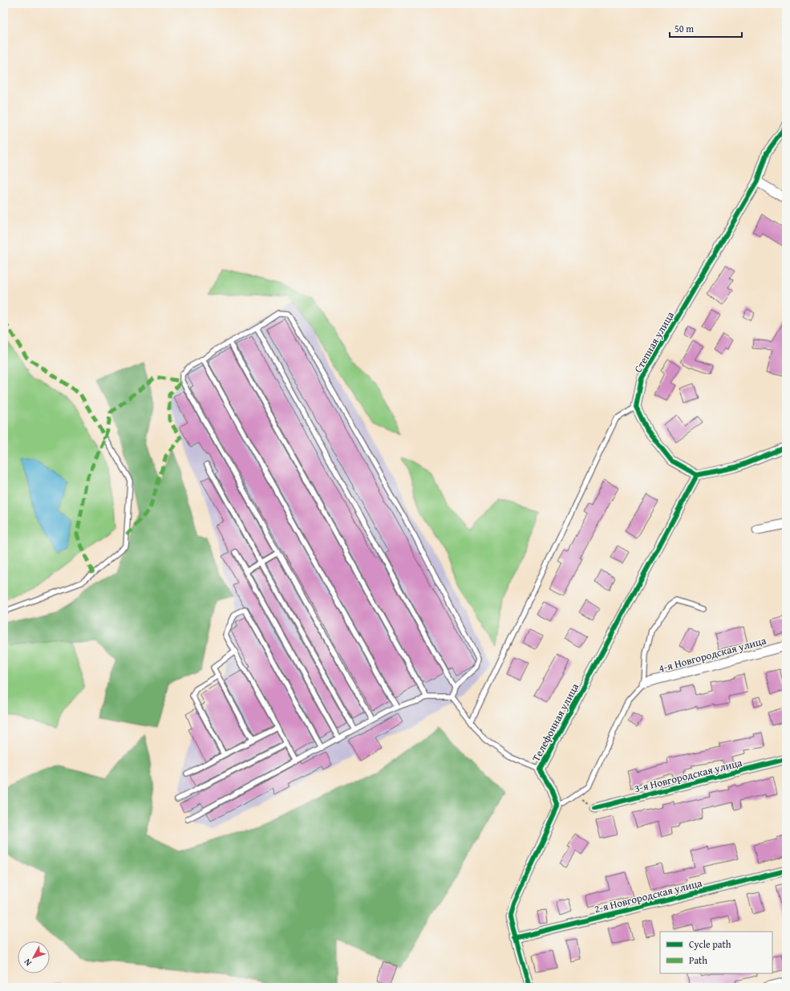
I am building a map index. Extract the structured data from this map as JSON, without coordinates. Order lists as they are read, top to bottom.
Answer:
{
  "streets": {
    "street": [
      "Степная улица",
      "4-я Новгородская улица",
      "Телефонная улица",
      "3-я Новгородская улица",
      "2-я Новгородская улица"
    ]
  },
  "legend": ["Cycle path", "Path"],
  "scale_bar": "50 m",
  "north": "bottom left"
}
